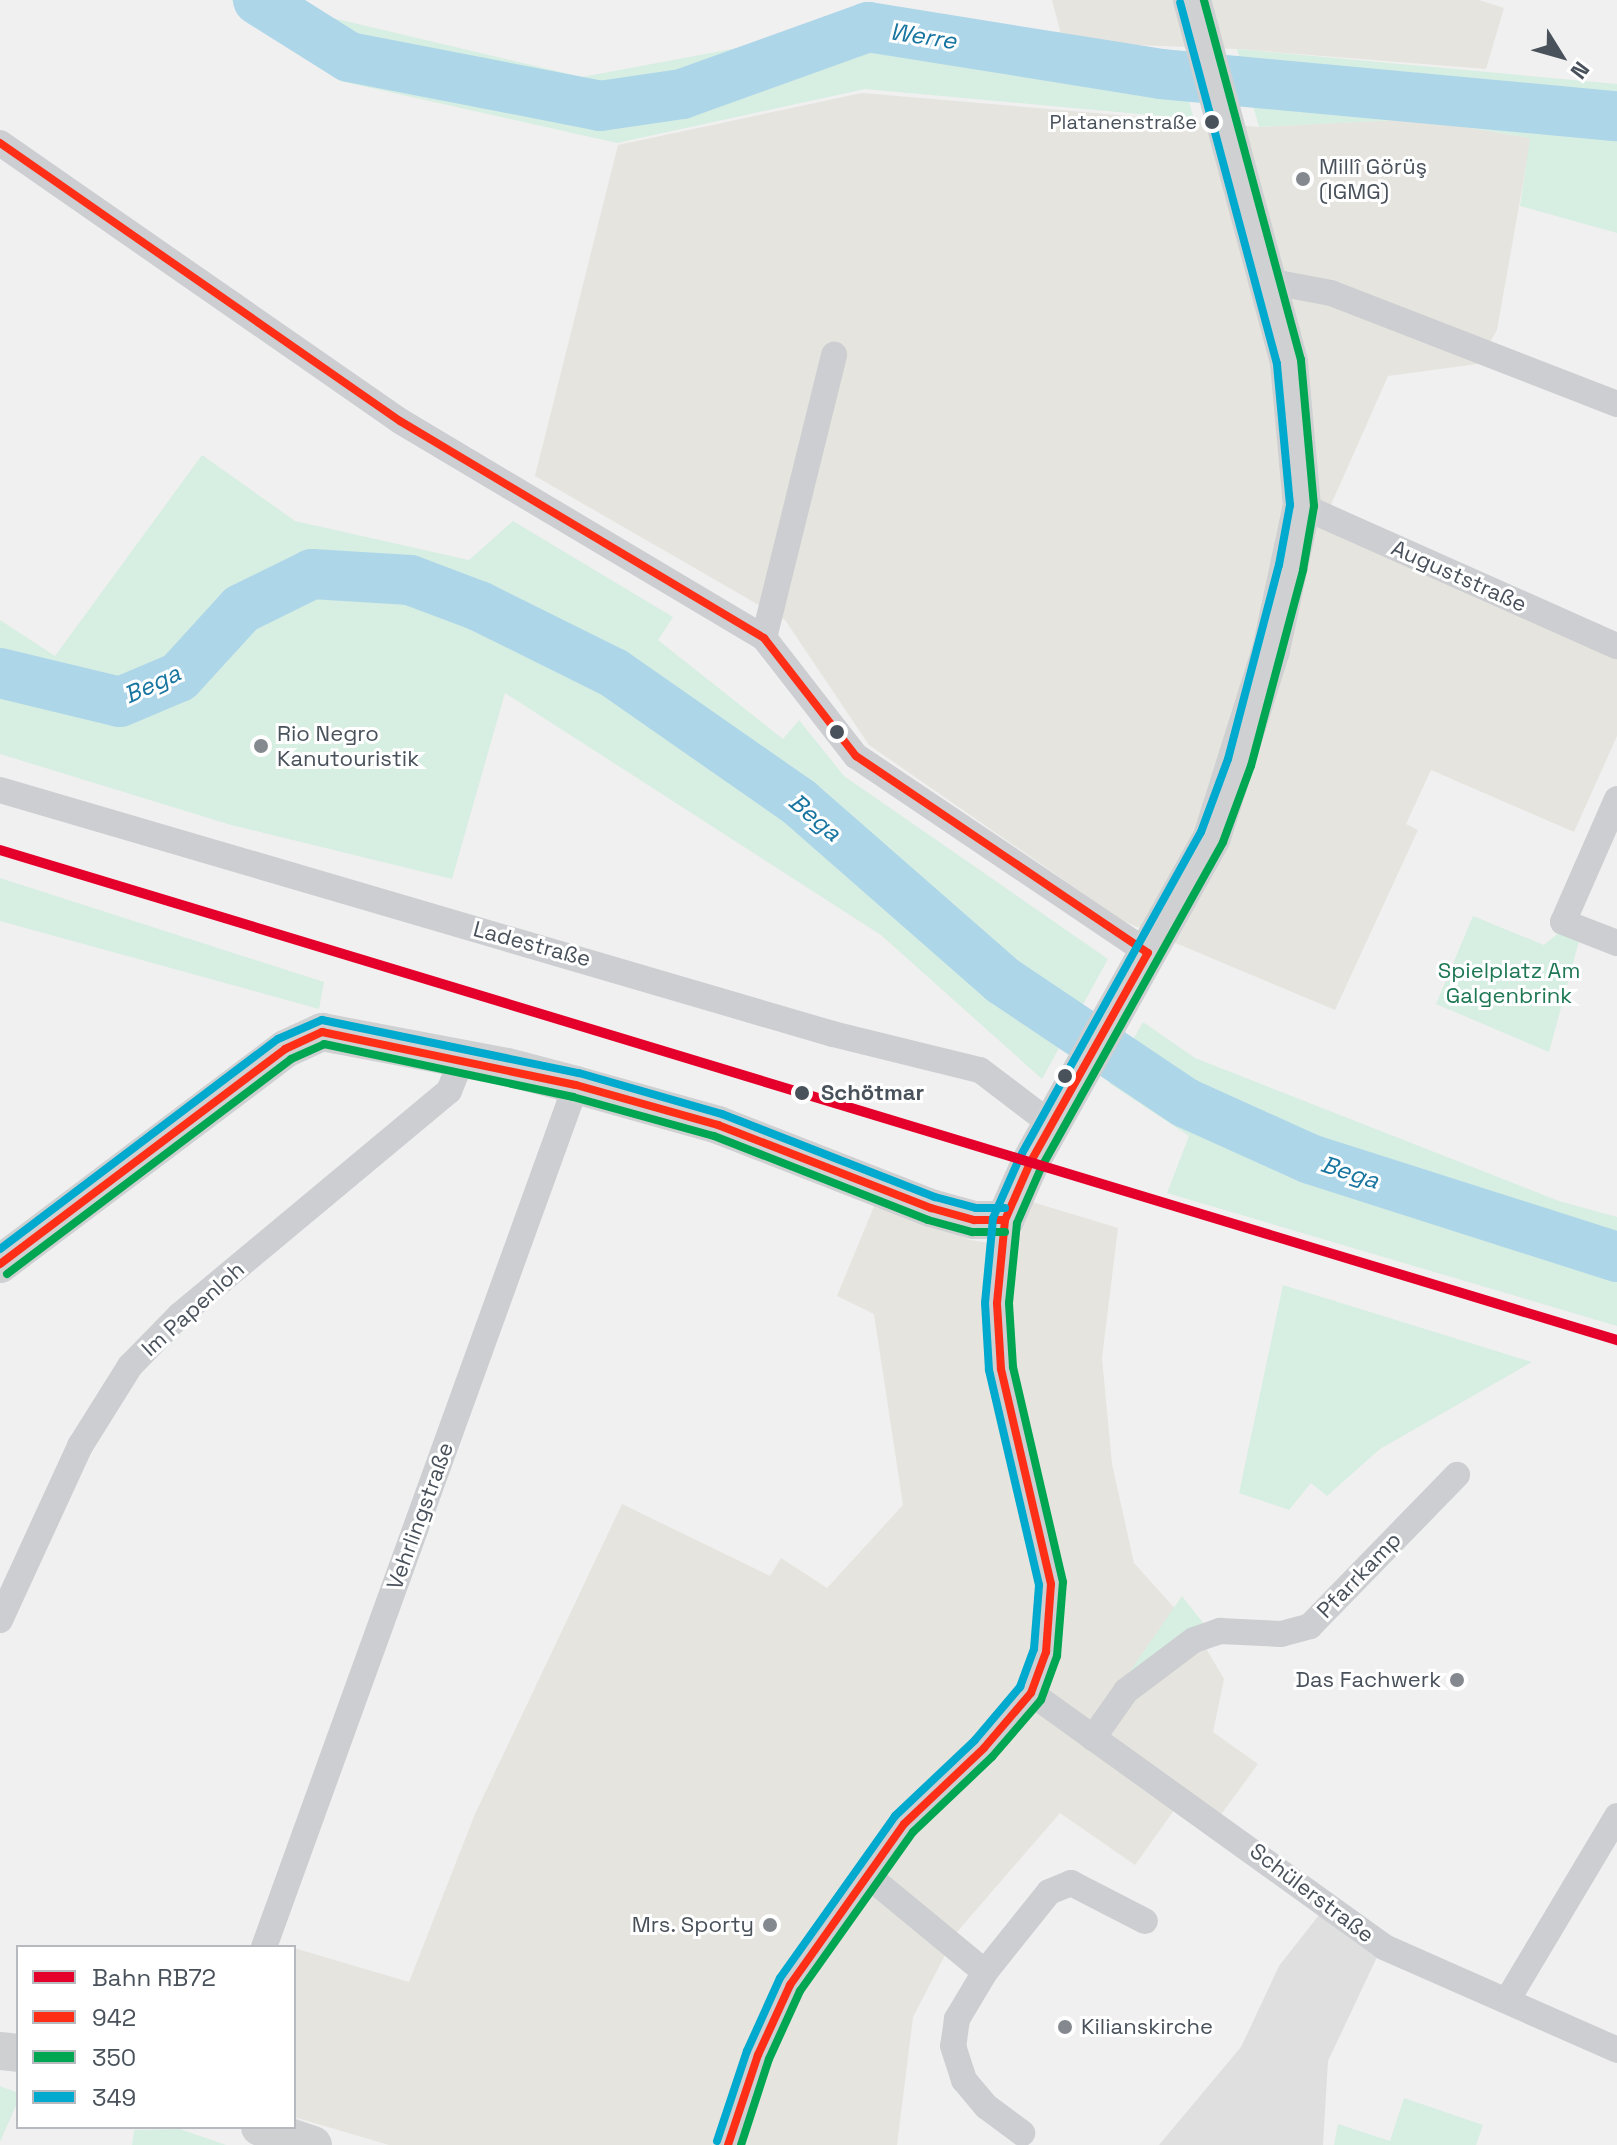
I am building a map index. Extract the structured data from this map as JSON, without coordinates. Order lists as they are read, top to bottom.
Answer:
{
  "streets": {
    "street": [
      "Auguststraße",
      "Ladestraße",
      "Im Papenloh",
      "Vehrlingstraße",
      "Pfarrkamp",
      "Schülerstraße"
    ]
  },
  "crossings": [
    ["Pfarrkamp", "Schülerstraße"]
  ],
  "water": ["Werre", "Bega"],
  "parks": ["Spielplatz Am Galgenbrink"],
  "places": [
    "Platanenstraße",
    "Millî Görüş (IGMG)",
    "Rio Negro Kanutouristik",
    "Schötmar",
    "Das Fachwerk",
    "Mrs. Sporty",
    "Kilianskirche"
  ],
  "lines": [
    "transit line 350",
    "transit line 349",
    "transit line 942",
    "rail line RB72"
  ],
  "legend": [
    "Bahn RB72",
    "942",
    "350",
    "349"
  ],
  "north": "bottom right"
}
